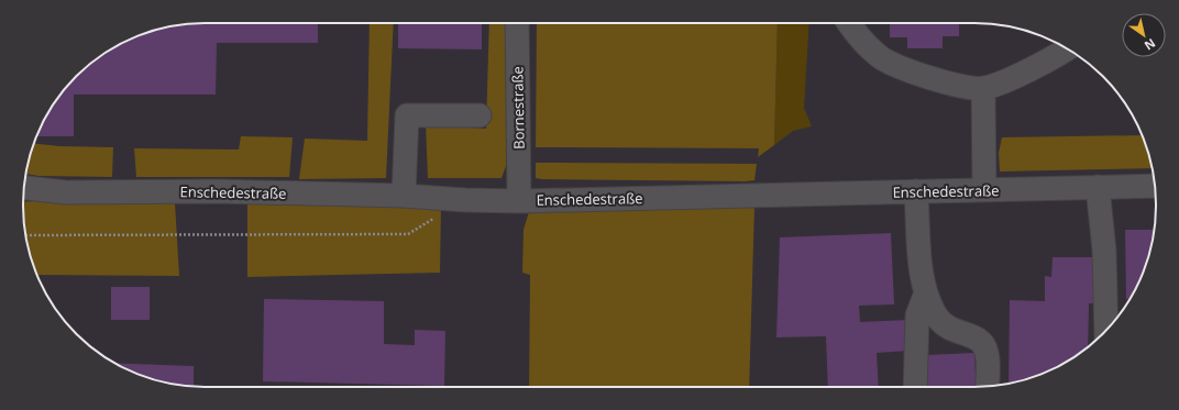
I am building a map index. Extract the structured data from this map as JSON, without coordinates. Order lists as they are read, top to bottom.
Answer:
{
  "streets": {
    "street": ["Bornestraße", "Enschedestraße"]
  },
  "crossings": [
    ["Bornestraße", "Enschedestraße"]
  ],
  "north": "bottom right"
}
